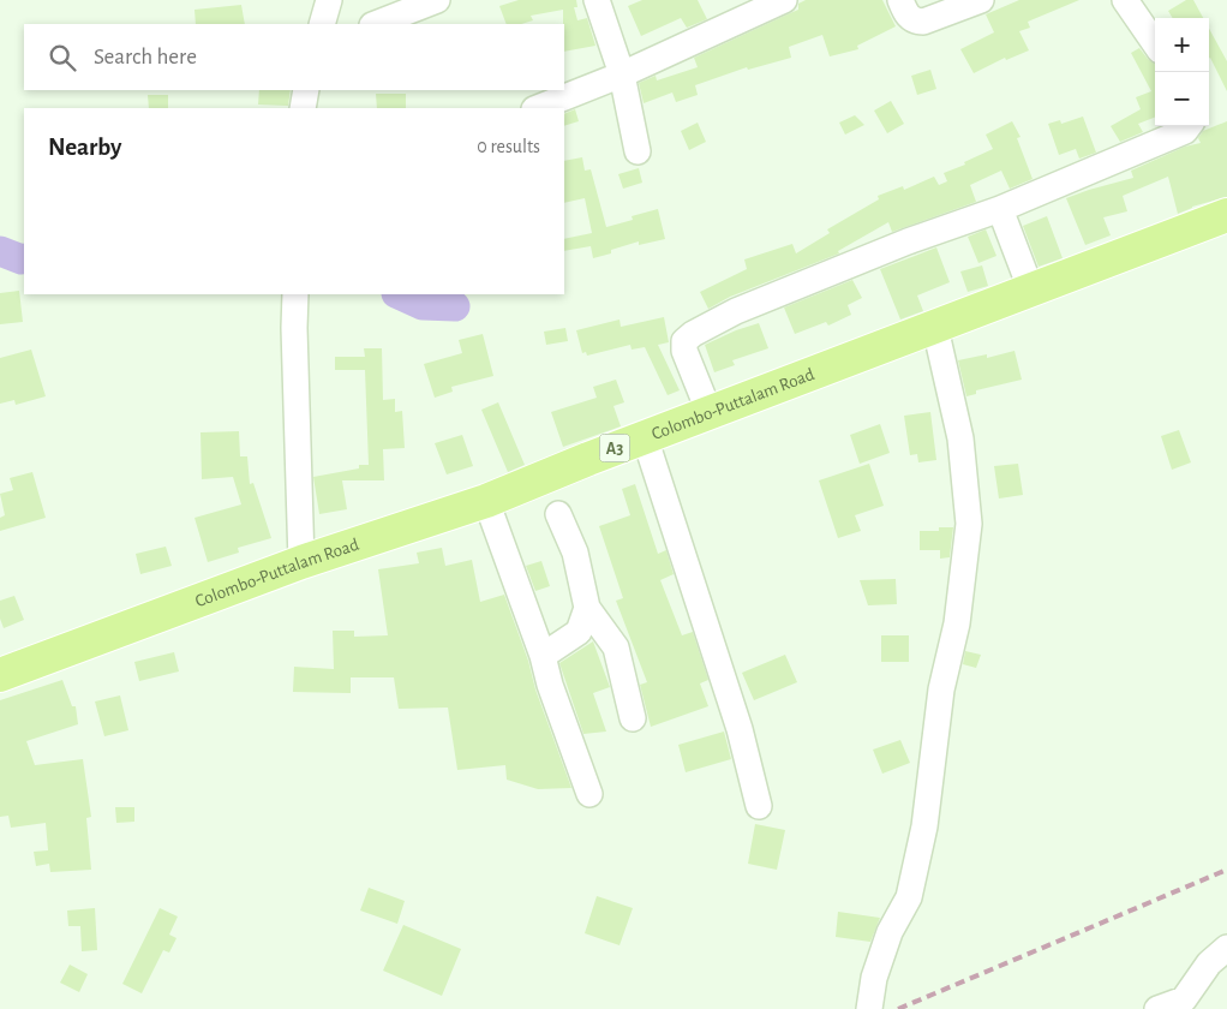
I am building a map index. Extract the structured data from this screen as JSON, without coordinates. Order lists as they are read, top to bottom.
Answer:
{
  "streets": {
    "highway": ["Colombo-Puttalam Road", "A3"]
  },
  "page": {
    "map_buttons": ["+", "−"],
    "search": "Search here",
    "heading": ["Nearby", "0 results"]
  }
}
